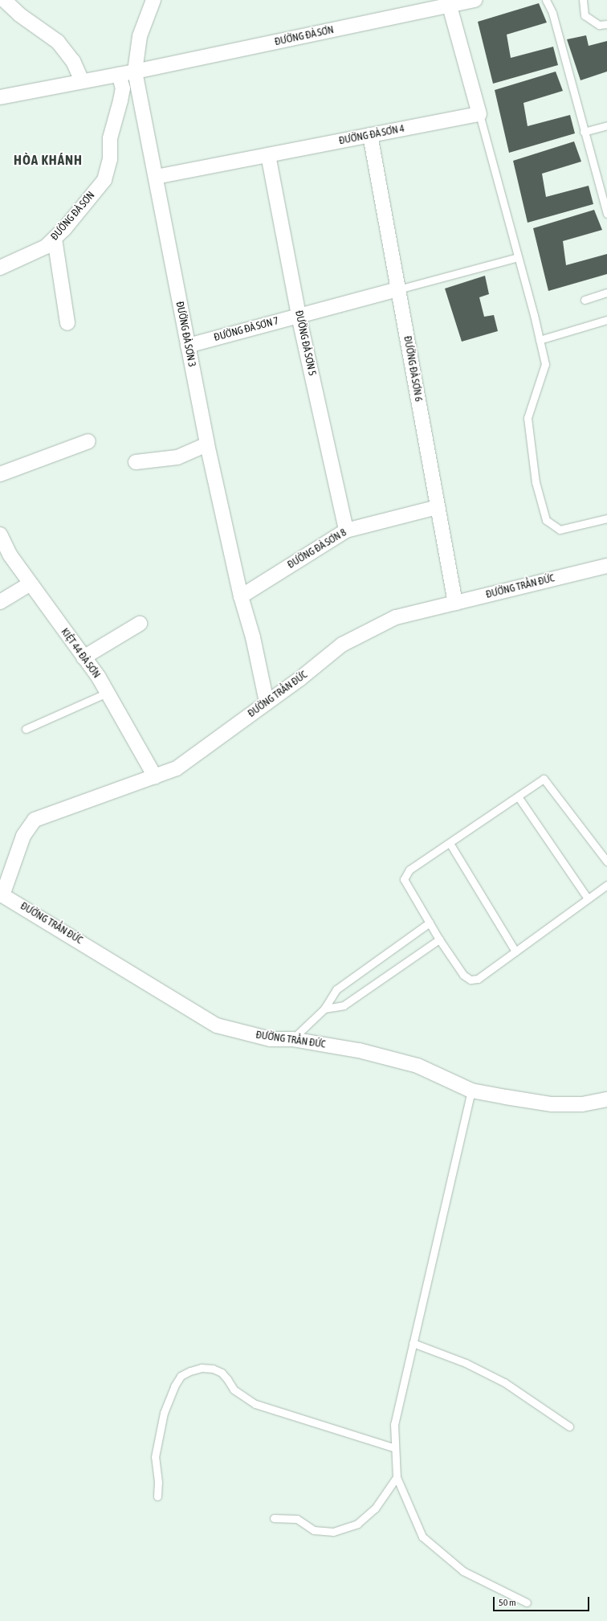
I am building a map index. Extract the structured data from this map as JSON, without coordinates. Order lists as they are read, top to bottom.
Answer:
{
  "streets": {
    "street": [
      "ĐƯỜNG ĐÀ SƠN",
      "ĐƯỜNG ĐÀ SƠN 4",
      "ĐƯỜNG ĐÀ SƠN 7",
      "ĐƯỜNG ĐÀ SƠN 3",
      "ĐƯỜNG ĐÀ SƠN 5",
      "ĐƯỜNG ĐÀ SƠN 6",
      "ĐƯỜNG ĐÀ SƠN 8",
      "ĐƯỜNG TRẦN ĐỨC",
      "KIỆT 44 ĐÀ SƠN"
    ]
  },
  "crossings": [
    ["ĐƯỜNG ĐÀ SƠN", "ĐƯỜNG ĐÀ SƠN 3"],
    ["ĐƯỜNG ĐÀ SƠN 4", "ĐƯỜNG ĐÀ SƠN 3"],
    ["ĐƯỜNG ĐÀ SƠN 4", "ĐƯỜNG ĐÀ SƠN 5"],
    ["ĐƯỜNG ĐÀ SƠN 4", "ĐƯỜNG ĐÀ SƠN 6"],
    ["ĐƯỜNG ĐÀ SƠN 7", "ĐƯỜNG ĐÀ SƠN 3"],
    ["ĐƯỜNG ĐÀ SƠN 7", "ĐƯỜNG ĐÀ SƠN 5"],
    ["ĐƯỜNG ĐÀ SƠN 7", "ĐƯỜNG ĐÀ SƠN 6"],
    ["ĐƯỜNG ĐÀ SƠN 3", "ĐƯỜNG ĐÀ SƠN 8"],
    ["ĐƯỜNG ĐÀ SƠN 3", "ĐƯỜNG TRẦN ĐỨC"],
    ["ĐƯỜNG ĐÀ SƠN 5", "ĐƯỜNG ĐÀ SƠN 8"],
    ["ĐƯỜNG ĐÀ SƠN 6", "ĐƯỜNG ĐÀ SƠN 8"],
    ["ĐƯỜNG ĐÀ SƠN 6", "ĐƯỜNG TRẦN ĐỨC"],
    ["ĐƯỜNG TRẦN ĐỨC", "KIỆT 44 ĐÀ SƠN"]
  ],
  "districts": ["HÒA KHÁNH"],
  "scale_bar": "50 m"
}
